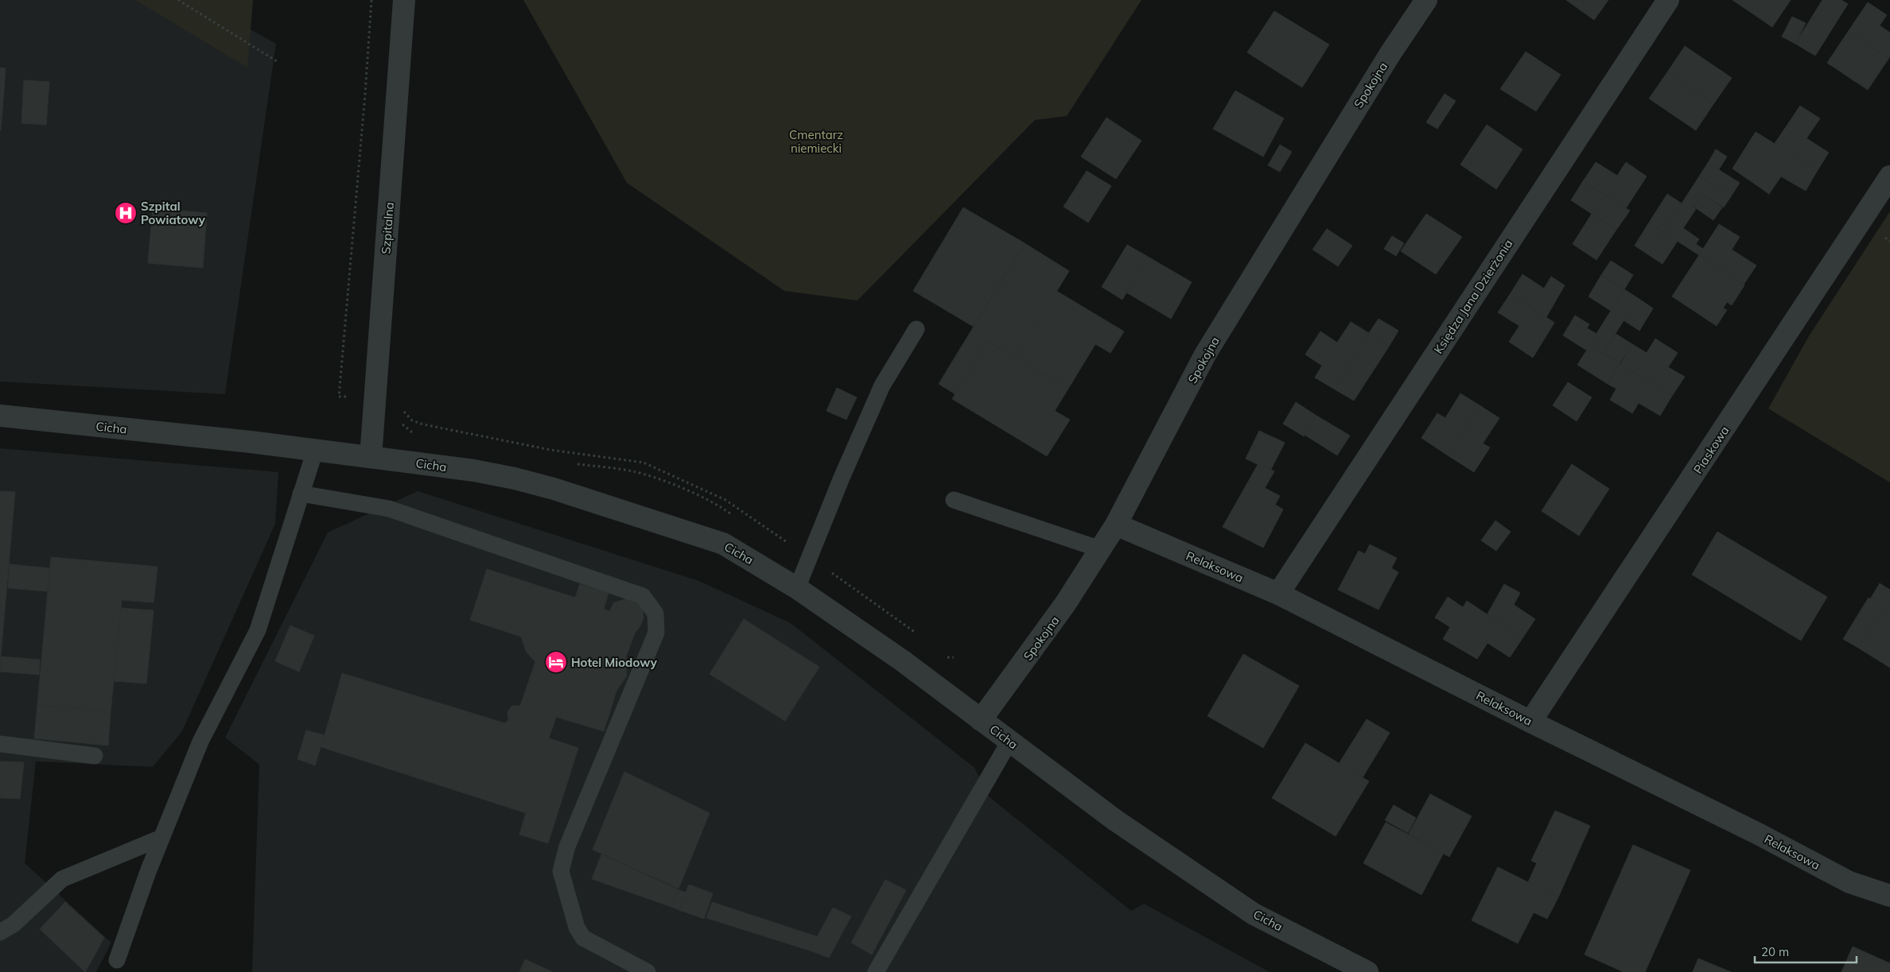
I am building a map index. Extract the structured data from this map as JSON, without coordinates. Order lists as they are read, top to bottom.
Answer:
{
  "streets": {
    "street": [
      "Spokojna",
      "Szpitalna",
      "Księdza Jana Dzierżonia",
      "Cicha",
      "Piaskowa",
      "Relaksowa"
    ]
  },
  "crossings": [
    ["Spokojna", "Cicha"],
    ["Spokojna", "Relaksowa"],
    ["Szpitalna", "Cicha"],
    ["Księdza Jana Dzierżonia", "Relaksowa"],
    ["Piaskowa", "Relaksowa"]
  ],
  "parks": ["Cmentarz niemiecki"],
  "places": {
    "hospital": ["Szpital Powiatowy"],
    "hotel": ["Hotel Miodowy"]
  },
  "scale_bar": "20 m"
}
